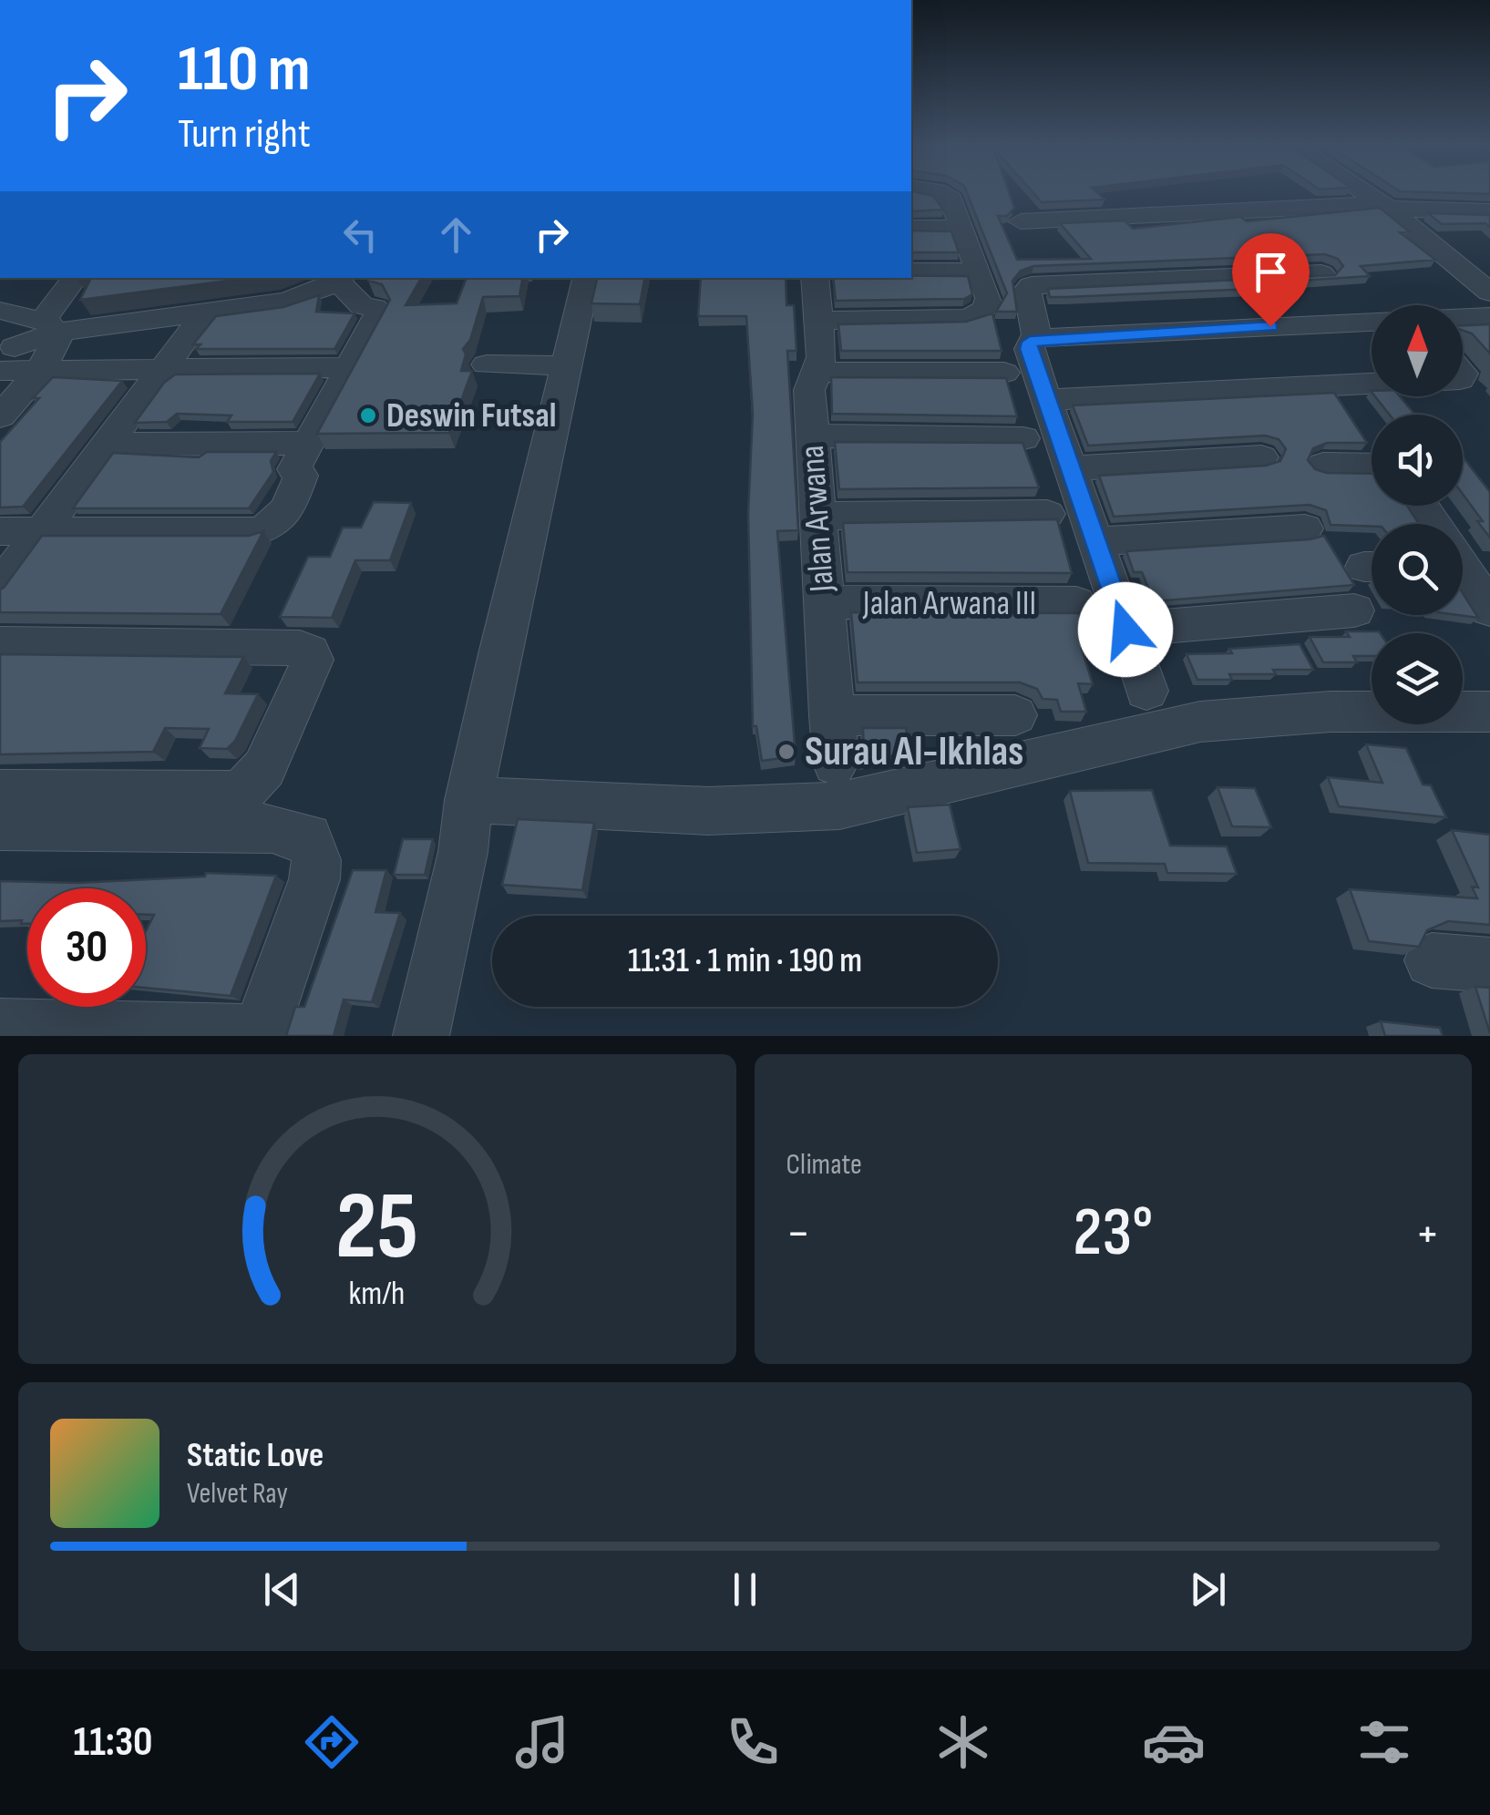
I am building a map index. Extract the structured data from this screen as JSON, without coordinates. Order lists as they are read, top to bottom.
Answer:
{
  "streets": {
    "street": ["Jalan Arwana", "Jalan Arwana III"]
  },
  "crossings": [
    ["Jalan Arwana", "Jalan Arwana III"]
  ],
  "places": ["Deswin Futsal", "Surau Al-Ikhlas"],
  "north": "top",
  "page": {
    "turn": ["110 m", "Turn right"],
    "limit": "30",
    "trip": "11:31 · 1 min · 190 m",
    "tile": "Climate",
    "heat": ["−", "23°", "+"],
    "song": ["Static Love", "Velvet Ray"],
    "tabs": "11:30",
    "gauge": ["25", "km/h"]
  }
}
